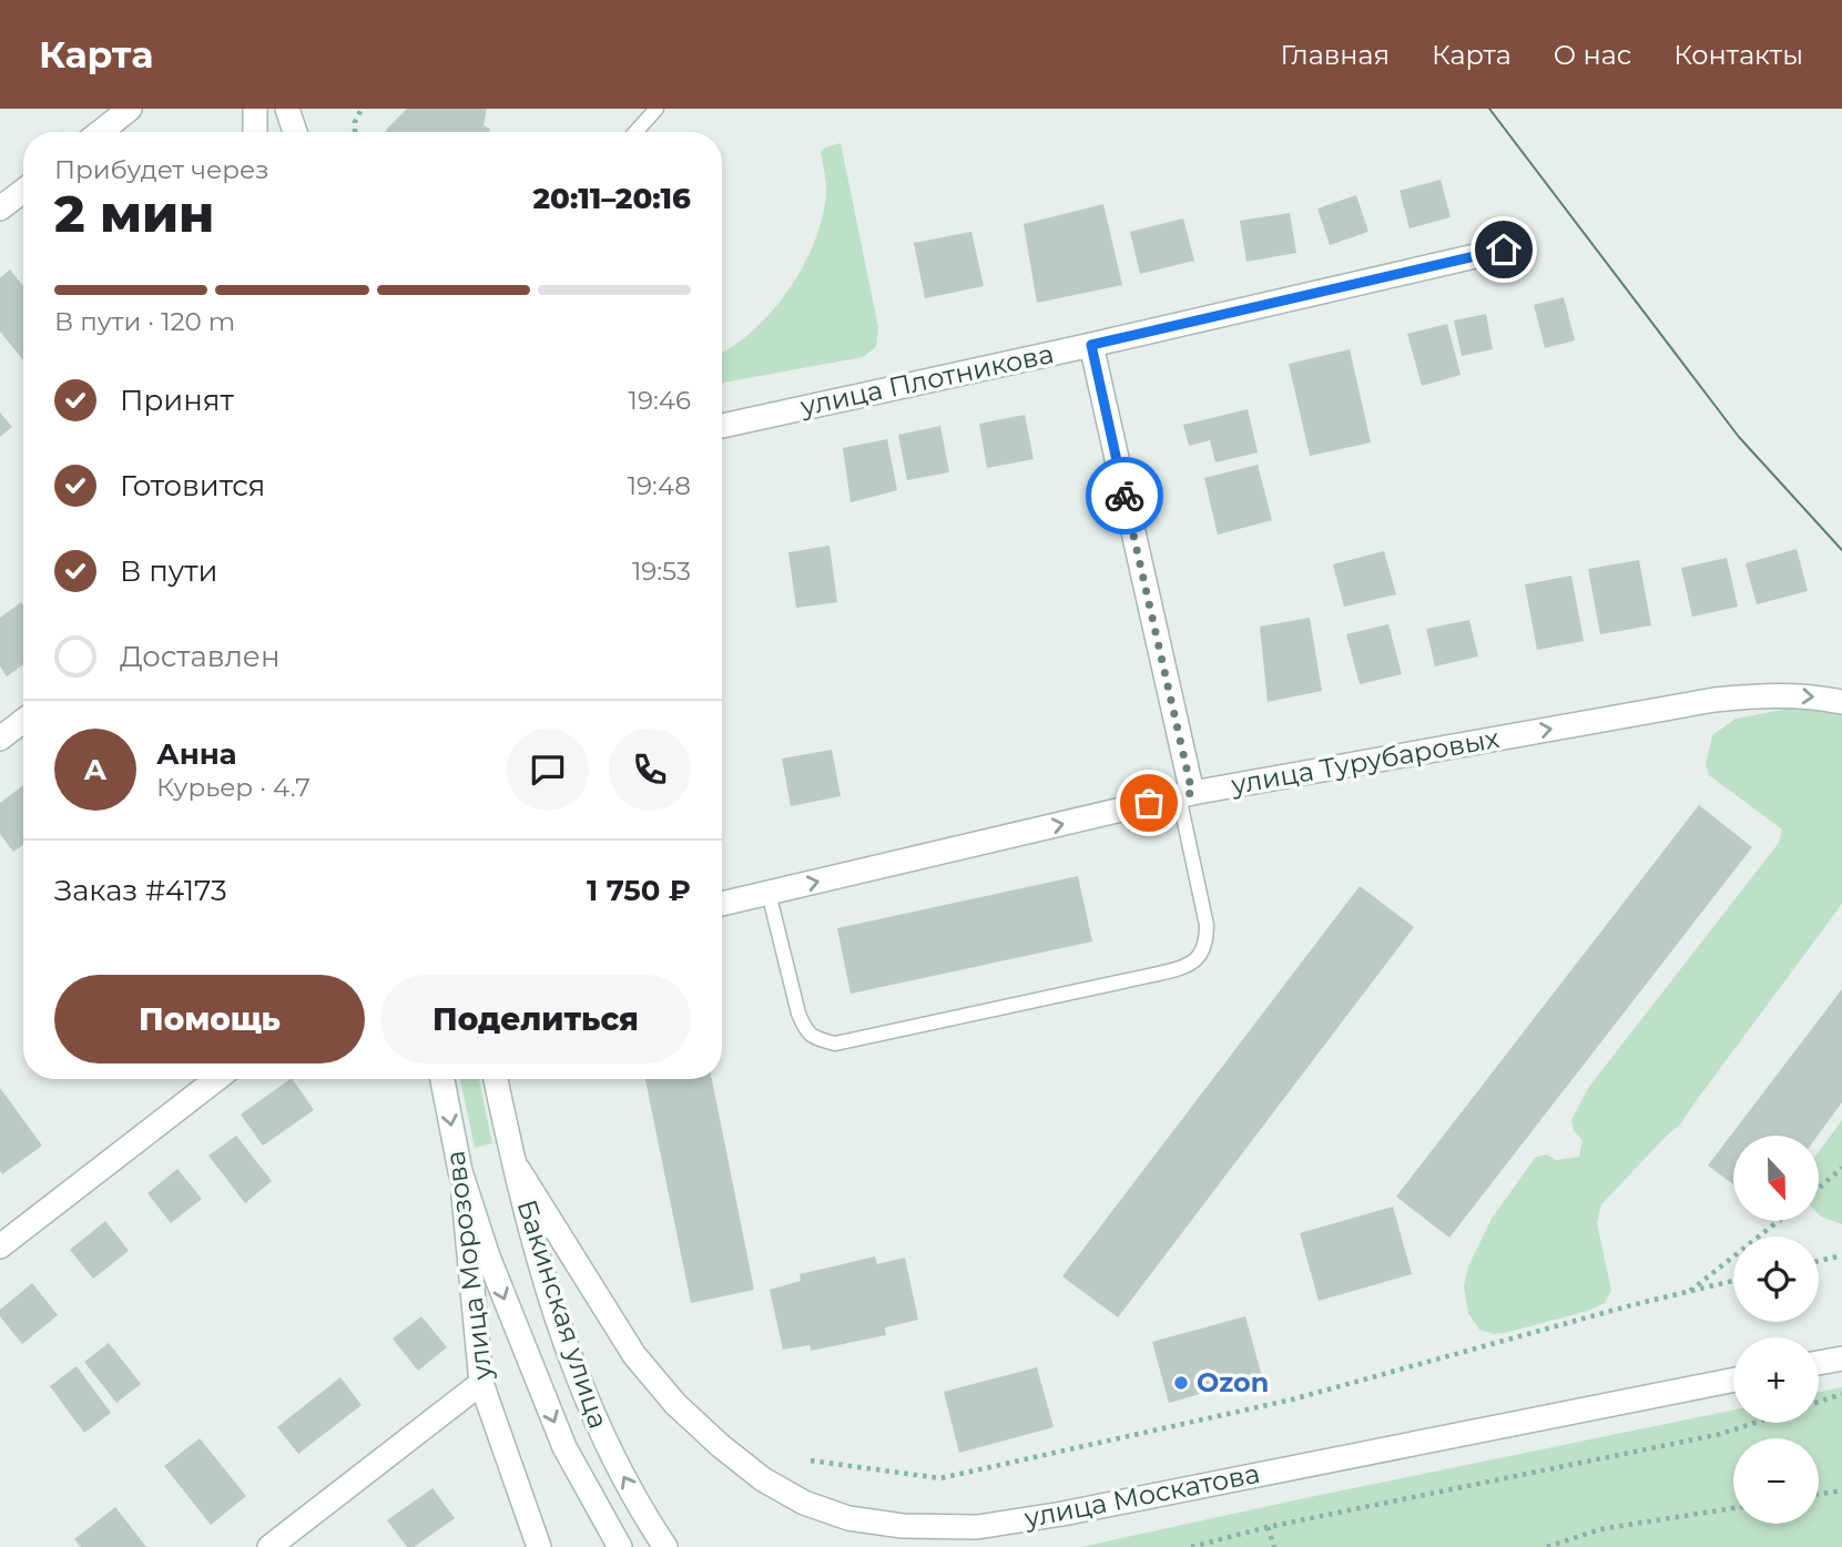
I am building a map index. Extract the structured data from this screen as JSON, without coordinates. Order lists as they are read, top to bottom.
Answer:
{
  "streets": {
    "street": [
      "улица Плотникова",
      "улица Турубаровых",
      "улица Морозова",
      "Бакинская улица",
      "улица Москатова"
    ]
  },
  "crossings": [
    ["улица Морозова", "Бакинская улица"],
    ["улица Морозова", "улица Москатова"],
    ["Бакинская улица", "улица Москатова"]
  ],
  "one_way": ["улица Турубаровых"],
  "places": ["Ozon"],
  "north": "bottom",
  "page": {
    "header": "Карта",
    "nav": [
      "Главная",
      "Карта",
      "О нас",
      "Контакты"
    ],
    "heading": ["2 мин", "Прибудет через", "20:11–20:16"],
    "panel": [
      "Анна",
      "Курьер · 4.7",
      "Заказ #4173",
      "1 750 ₽"
    ],
    "bar": "В пути · 120 m",
    "list": [
      ["Принят", "19:46"],
      ["Готовится", "19:48"],
      ["В пути", "19:53"],
      "Доставлен"
    ],
    "round": "А",
    "buttons": ["Помощь", "Поделиться"],
    "map_buttons": ["+", "−"]
  }
}
